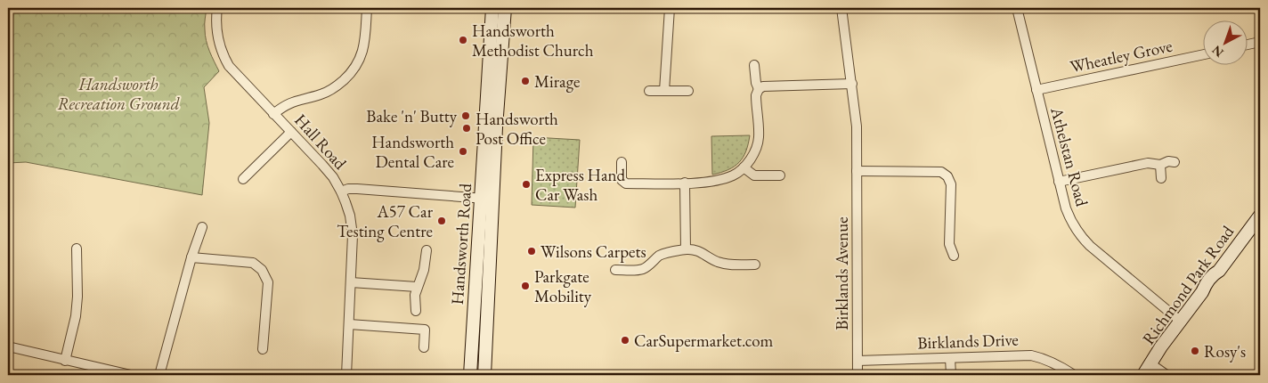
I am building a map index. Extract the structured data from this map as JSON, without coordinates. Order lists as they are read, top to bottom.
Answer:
{
  "streets": {
    "main road": ["Handsworth Road", "Richmond Park Road"],
    "street": [
      "Wheatley Grove",
      "Hall Road",
      "Athelstan Road",
      "Birklands Avenue",
      "Birklands Drive"
    ]
  },
  "crossings": [
    ["Wheatley Grove", "Athelstan Road"],
    ["Athelstan Road", "Richmond Park Road"],
    ["Birklands Avenue", "Birklands Drive"]
  ],
  "parks": ["Handsworth Recreation Ground"],
  "places": [
    "Handsworth Methodist Church",
    "Mirage",
    "Bake 'n' Butty",
    "Handsworth Post Office",
    "Handsworth Dental Care",
    "Express Hand Car Wash",
    "A57 Car Testing Centre",
    "Wilsons Carpets",
    "Parkgate Mobility",
    "CarSupermarket.com",
    "Rosy's"
  ],
  "north": "bottom left"
}
